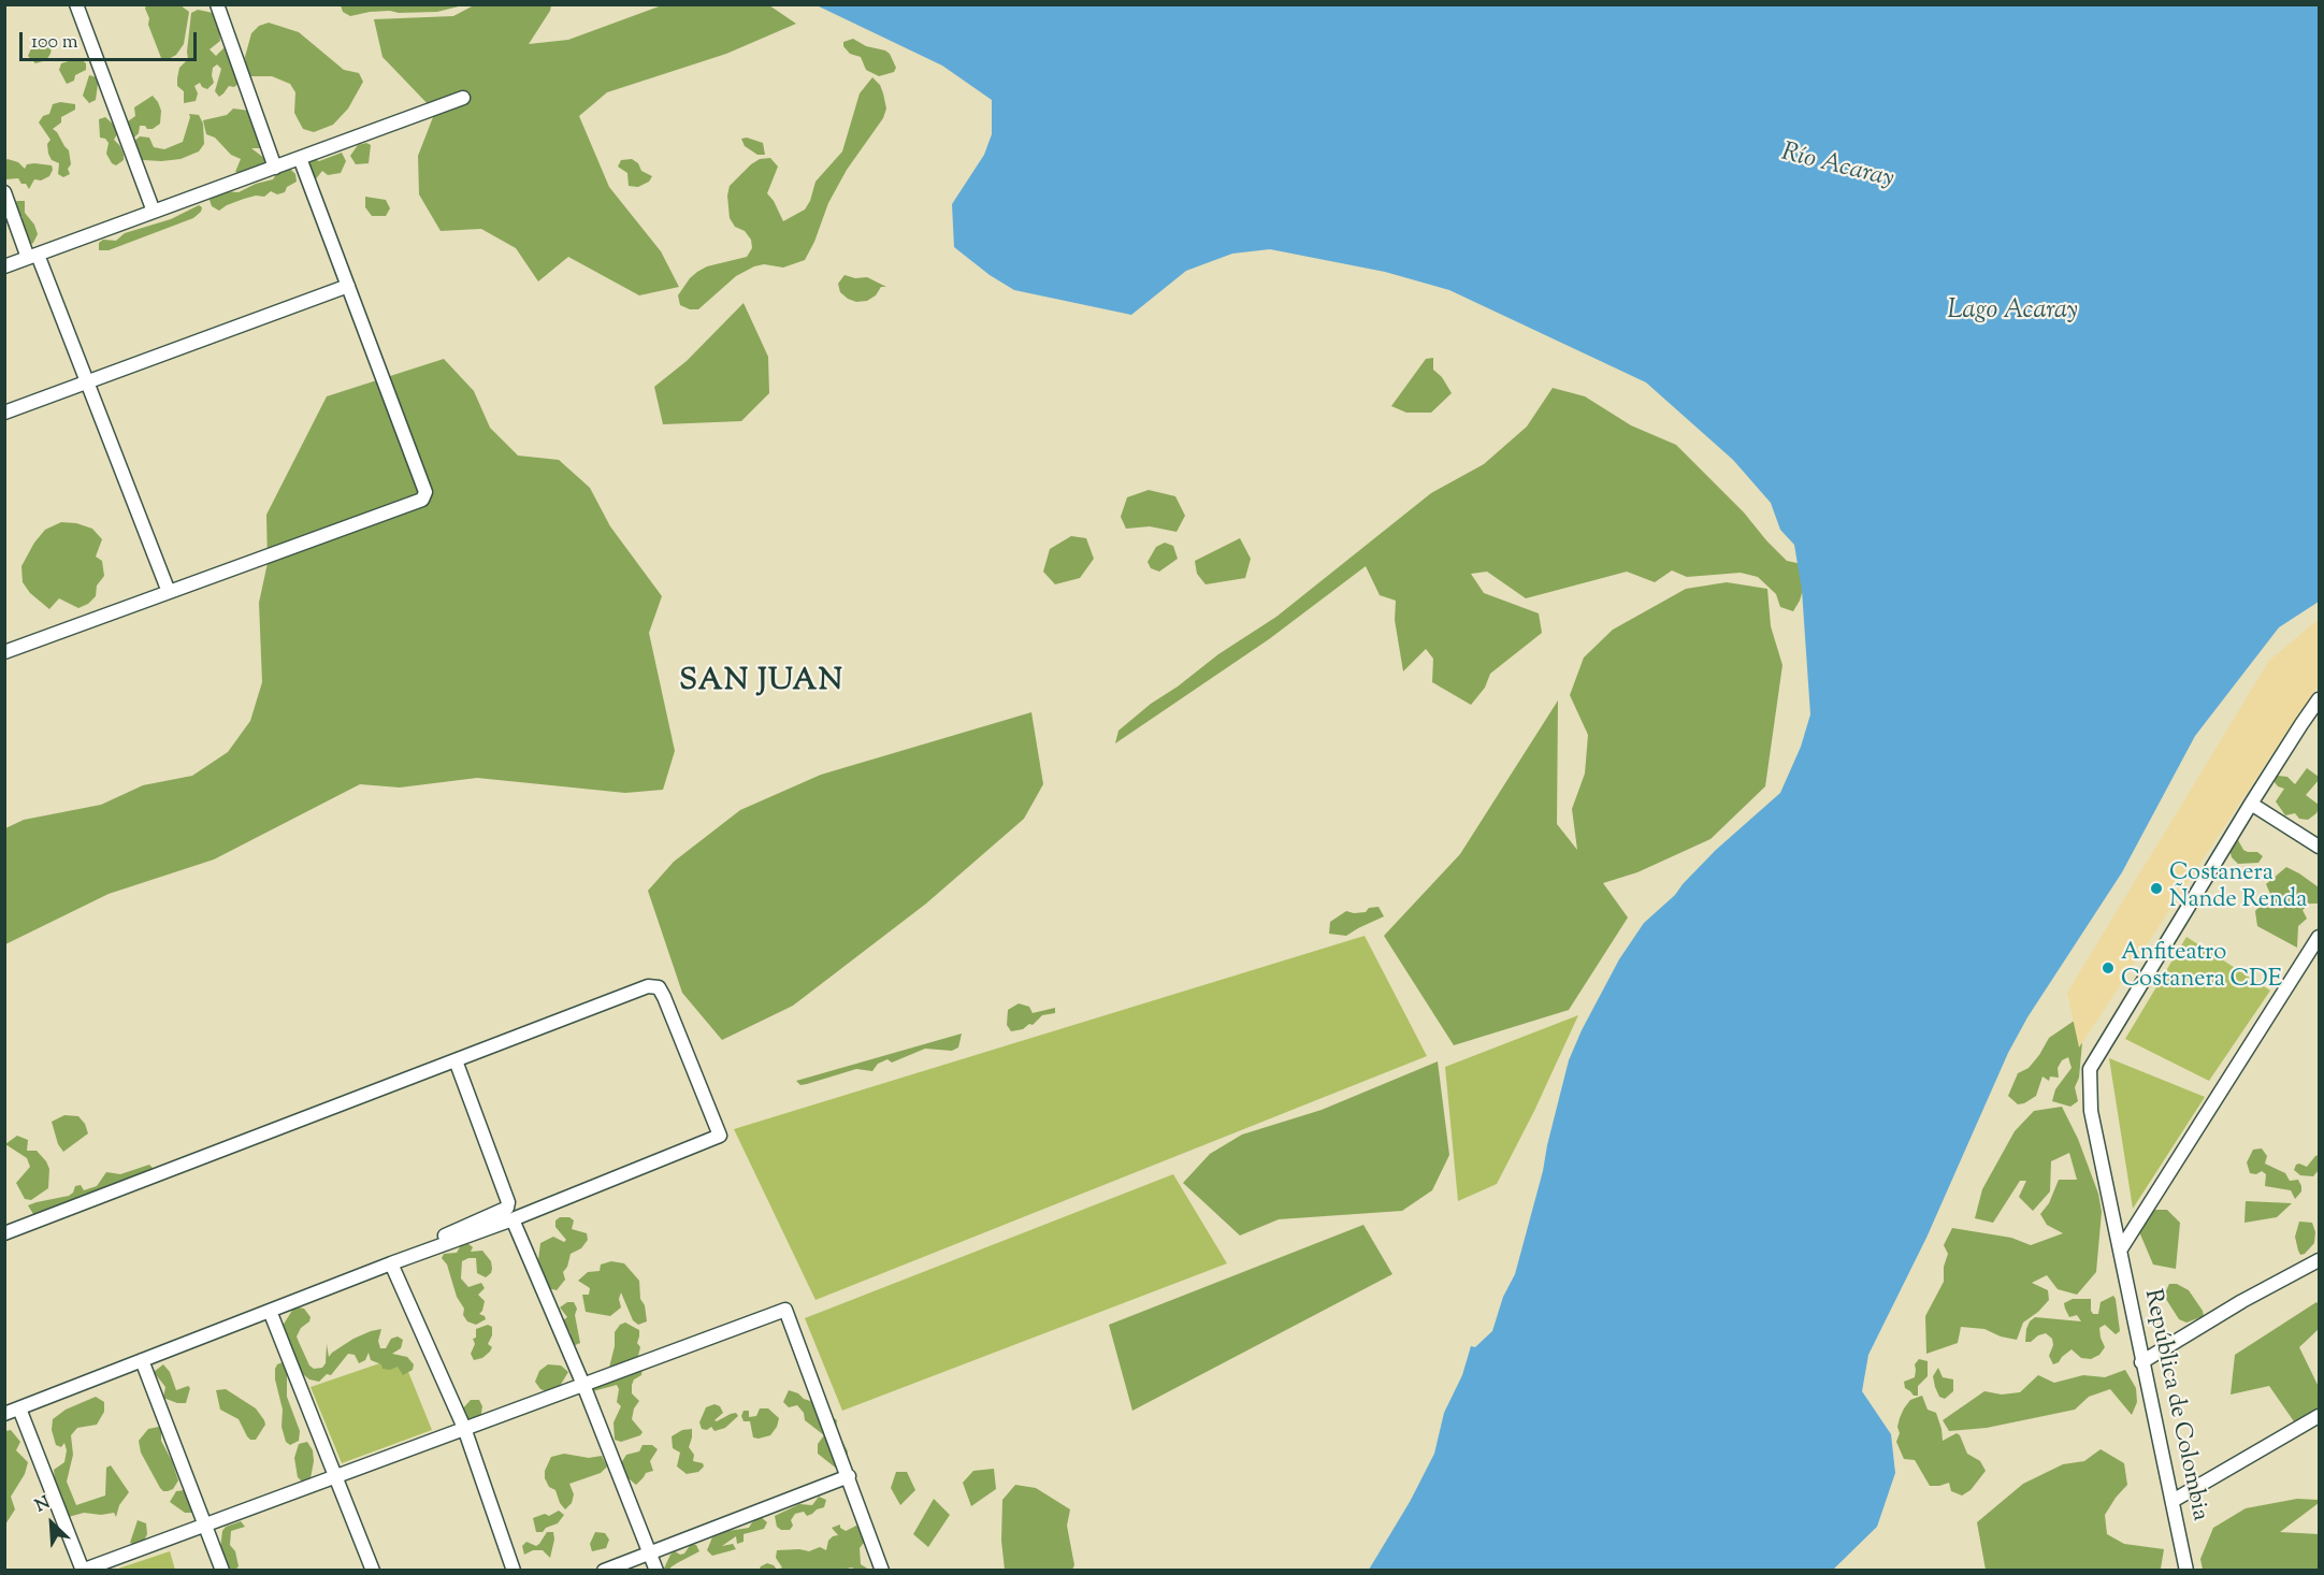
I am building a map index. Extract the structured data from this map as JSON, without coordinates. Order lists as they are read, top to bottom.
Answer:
{
  "streets": {
    "street": ["República de Colombia"]
  },
  "districts": ["SAN JUAN"],
  "water": ["Río Acaray", "Lago Acaray"],
  "places": ["Costanera Ñande Renda", "Anfiteatro Costanera CDE"],
  "scale_bar": "100 m",
  "north": "top left"
}
